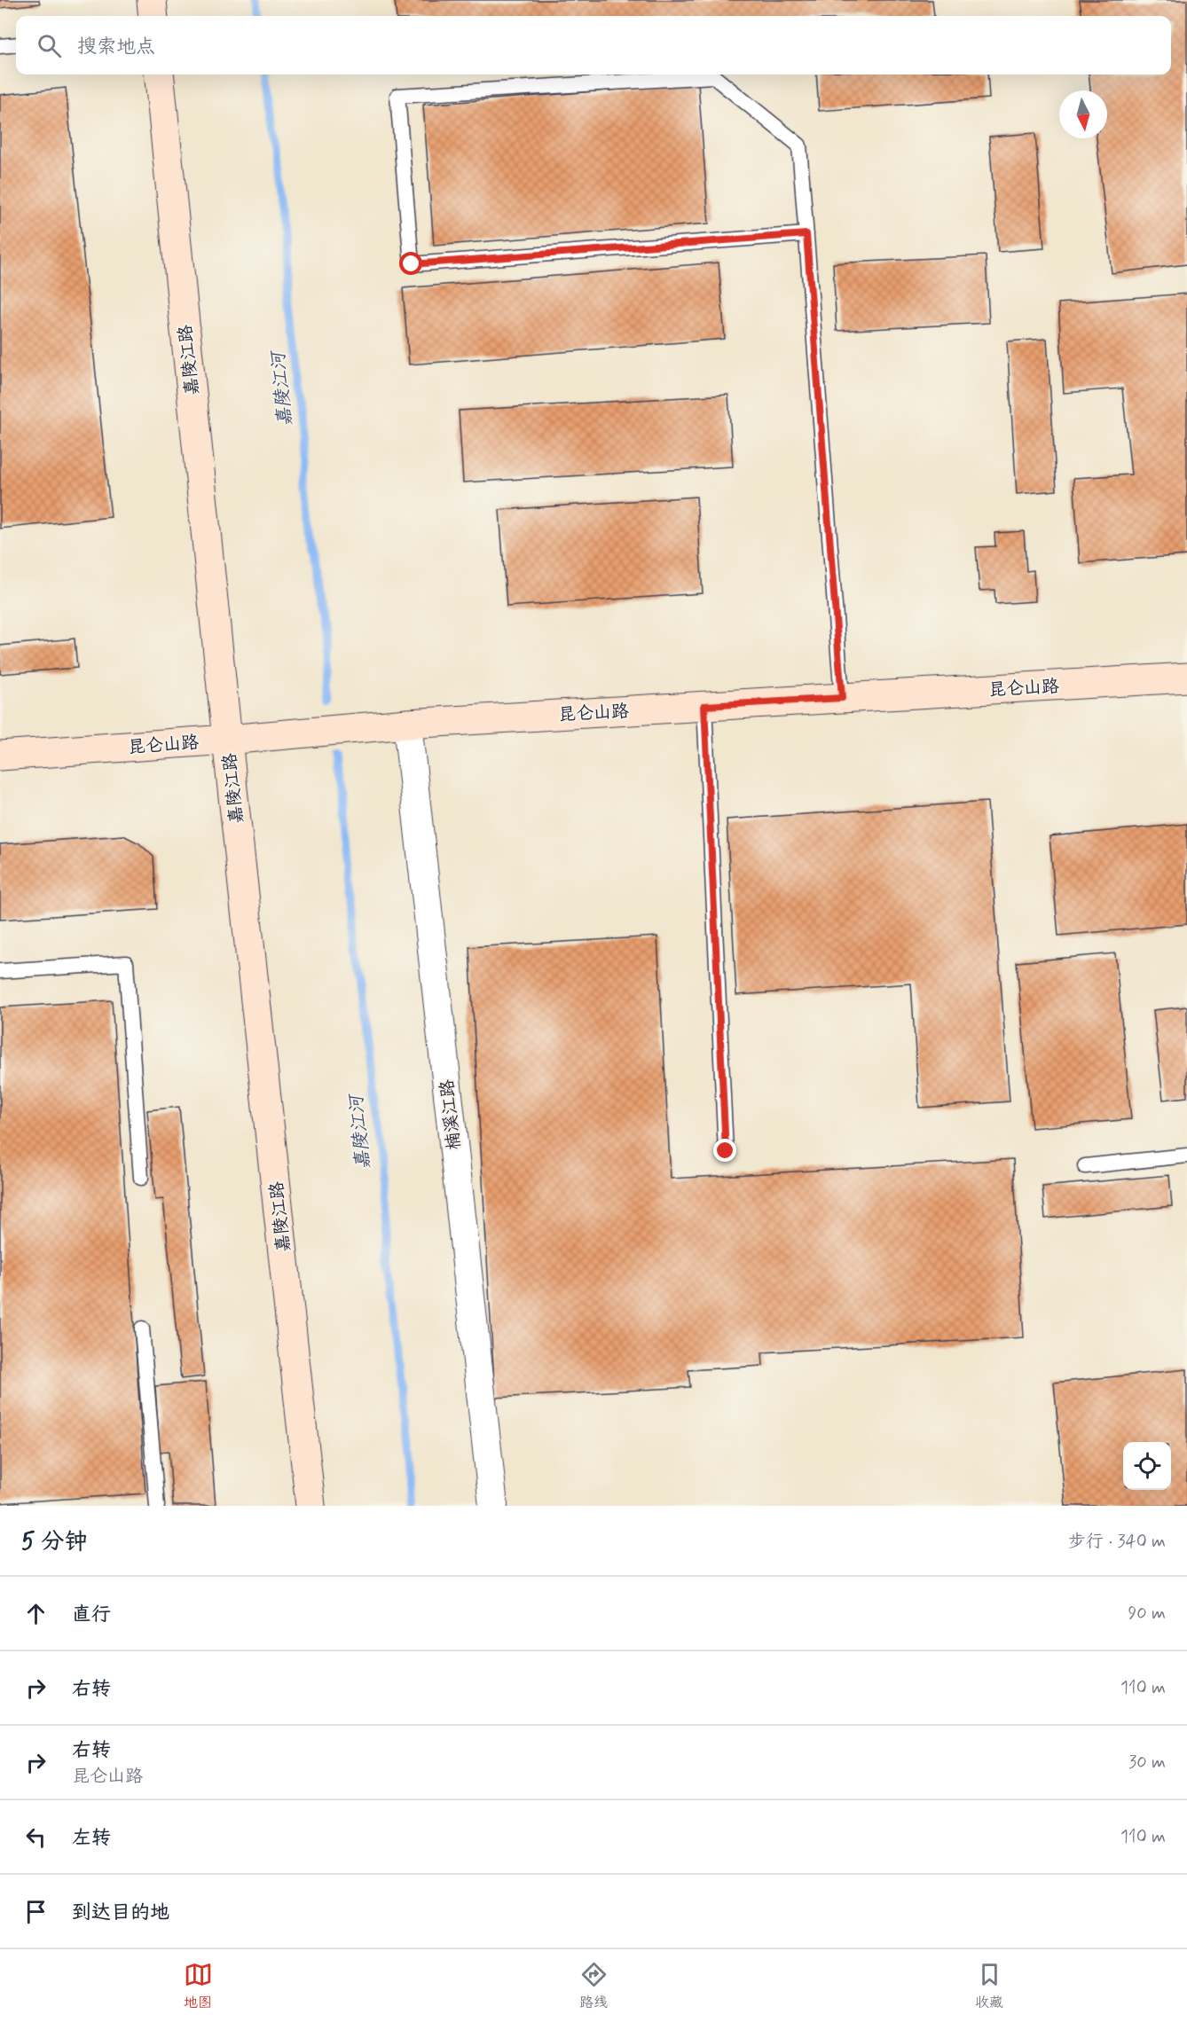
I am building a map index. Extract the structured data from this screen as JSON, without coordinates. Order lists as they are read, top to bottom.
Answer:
{
  "streets": {
    "street": ["嘉陵江路", "昆仑山路", "楠溪江路"]
  },
  "crossings": [
    ["嘉陵江路", "昆仑山路"],
    ["昆仑山路", "楠溪江路"]
  ],
  "water": ["嘉陵江河"],
  "north": "bottom",
  "page": {
    "search": "搜索地点",
    "heading": ["5 分钟", "步行 · 340 m"],
    "list": [
      ["直行", "90 m"],
      ["右转", "110 m"],
      ["右转", "昆仑山路", "30 m"],
      ["左转", "110 m"],
      "到达目的地"
    ],
    "nav": ["地图", "路线", "收藏"]
  }
}
